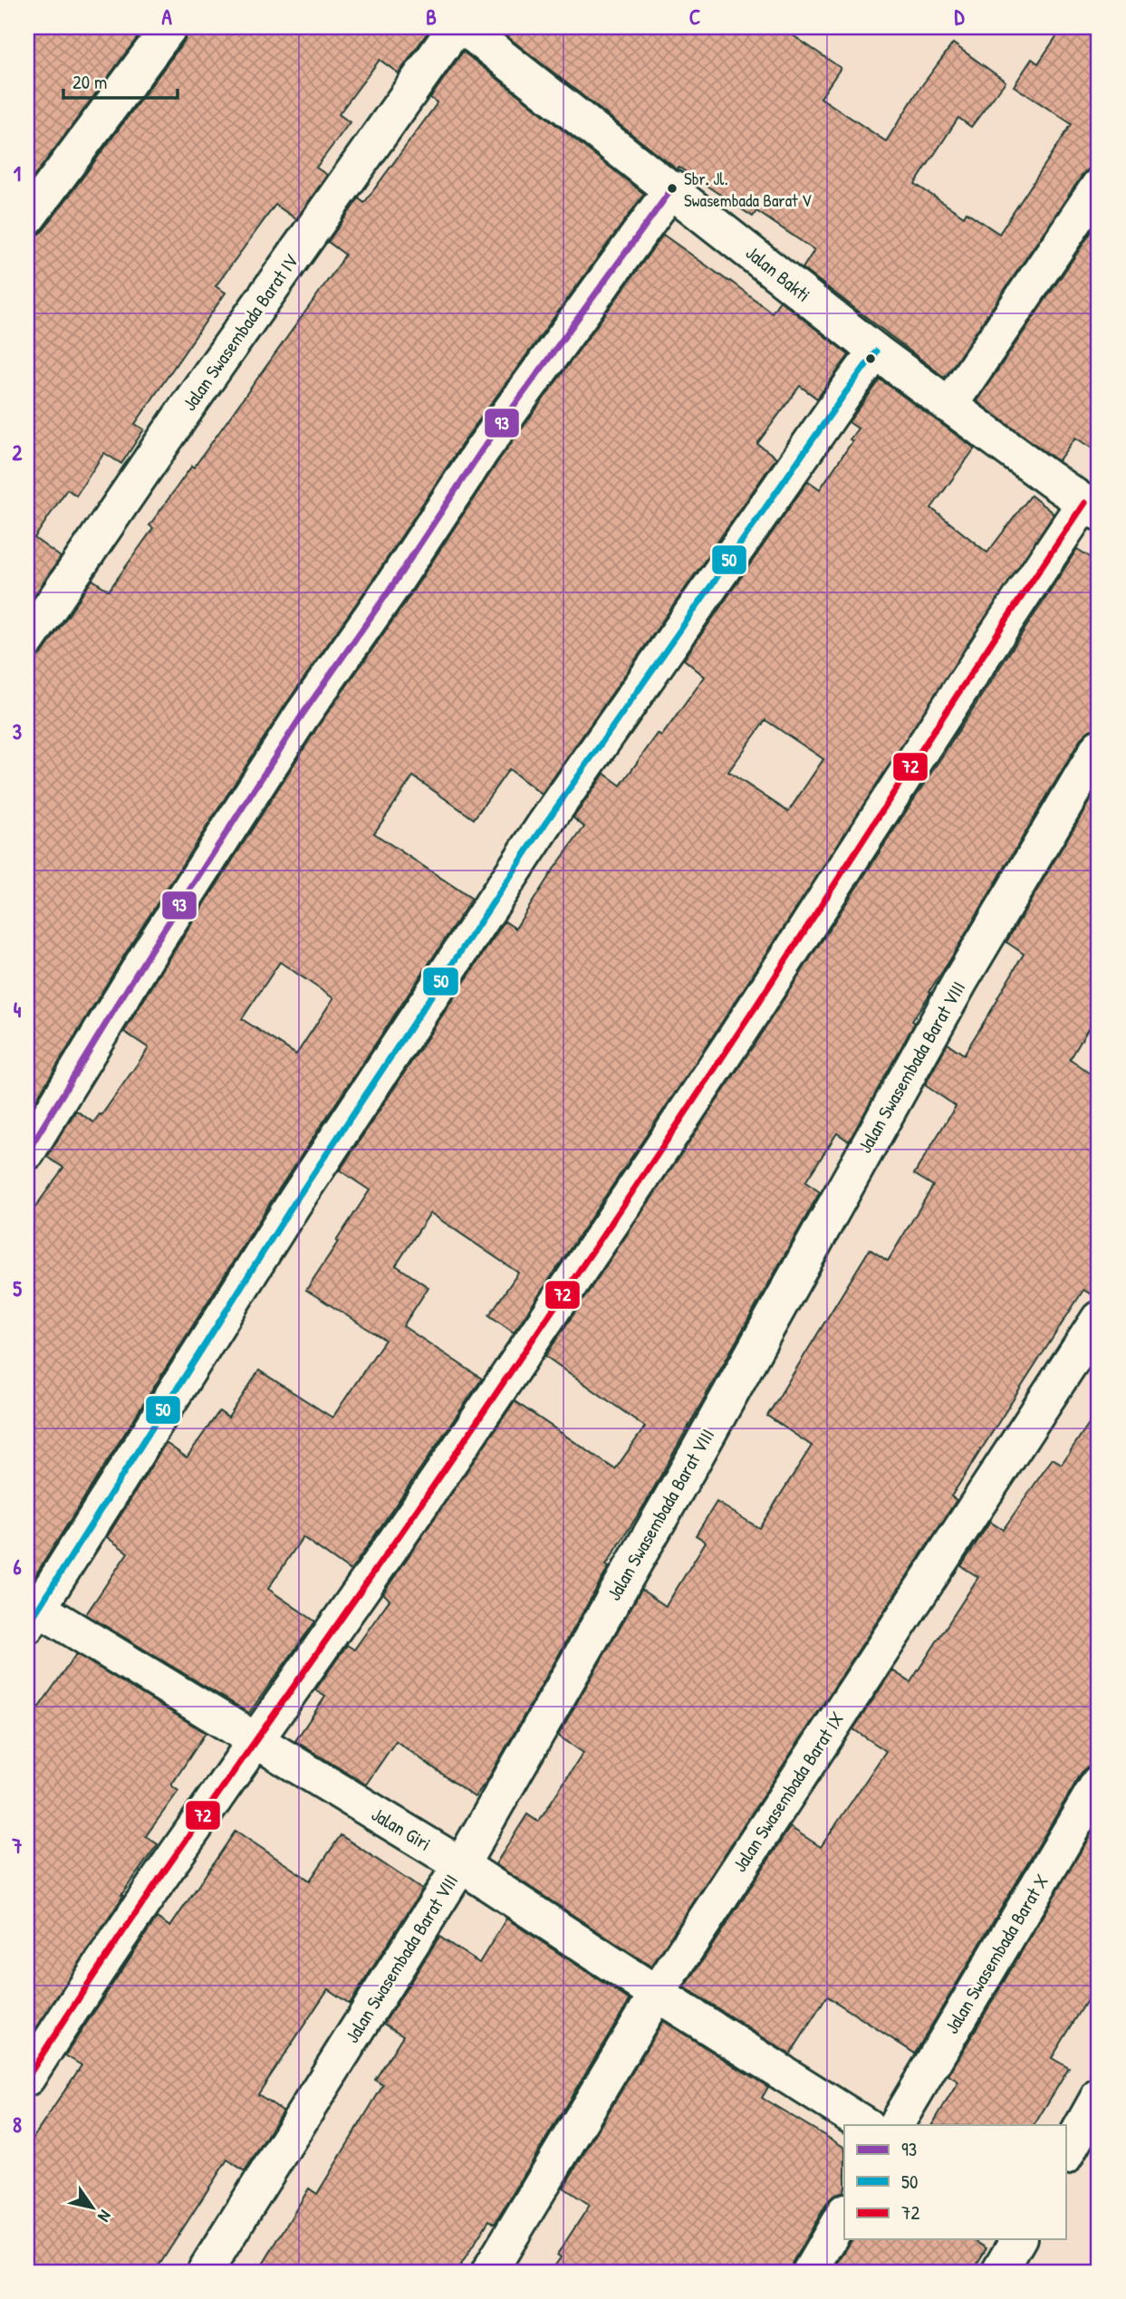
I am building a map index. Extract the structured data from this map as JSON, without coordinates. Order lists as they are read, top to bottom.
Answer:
{
  "streets": {
    "street": [
      "Jalan Bakti",
      "Jalan Swasembada Barat IV",
      "Jalan Swasembada Barat VIII",
      "Jalan Swasembada Barat IX",
      "Jalan Giri",
      "Jalan Swasembada Barat X"
    ]
  },
  "crossings": [
    ["Jalan Swasembada Barat VIII", "Jalan Giri"],
    ["Jalan Swasembada Barat IX", "Jalan Giri"]
  ],
  "places": ["Sbr. Jl. Swasembada Barat V"],
  "lines": ["transit line 93", "transit line 50", "transit line 72"],
  "legend": ["93", "50", "72"],
  "scale_bar": "20 m",
  "north": "bottom right",
  "grid": {
    "columns": [
      "A",
      "B",
      "C",
      "D"
    ],
    "rows": [
      "1",
      "2",
      "3",
      "4",
      "5",
      "6",
      "7",
      "8"
    ]
  }
}
